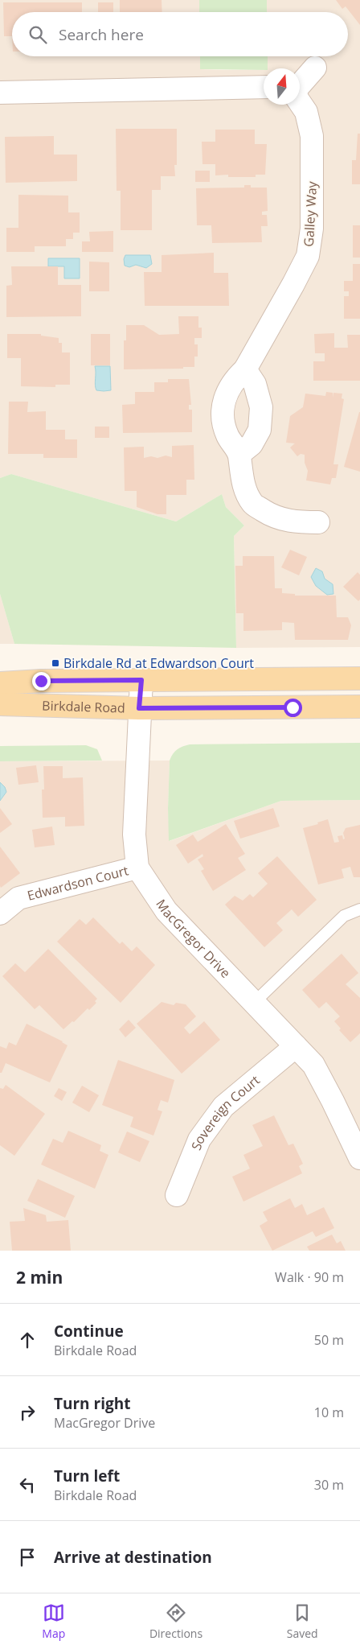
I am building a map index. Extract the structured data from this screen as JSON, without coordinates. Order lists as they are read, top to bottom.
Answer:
{
  "streets": {
    "main road": ["Birkdale Road"],
    "street": [
      "Galley Way",
      "Edwardson Court",
      "MacGregor Drive",
      "Sovereign Court"
    ]
  },
  "crossings": [
    ["Birkdale Road", "MacGregor Drive"],
    ["Edwardson Court", "MacGregor Drive"],
    ["MacGregor Drive", "Sovereign Court"]
  ],
  "places": {
    "transit": ["Birkdale Rd at Edwardson Court"]
  },
  "north": "top",
  "page": {
    "search": "Search here",
    "heading": ["2 min", "Walk · 90 m"],
    "list": [
      ["Continue", "Birkdale Road", "50 m"],
      ["Turn right", "MacGregor Drive", "10 m"],
      ["Turn left", "Birkdale Road", "30 m"],
      "Arrive at destination"
    ],
    "nav": ["Map", "Directions", "Saved"]
  }
}
